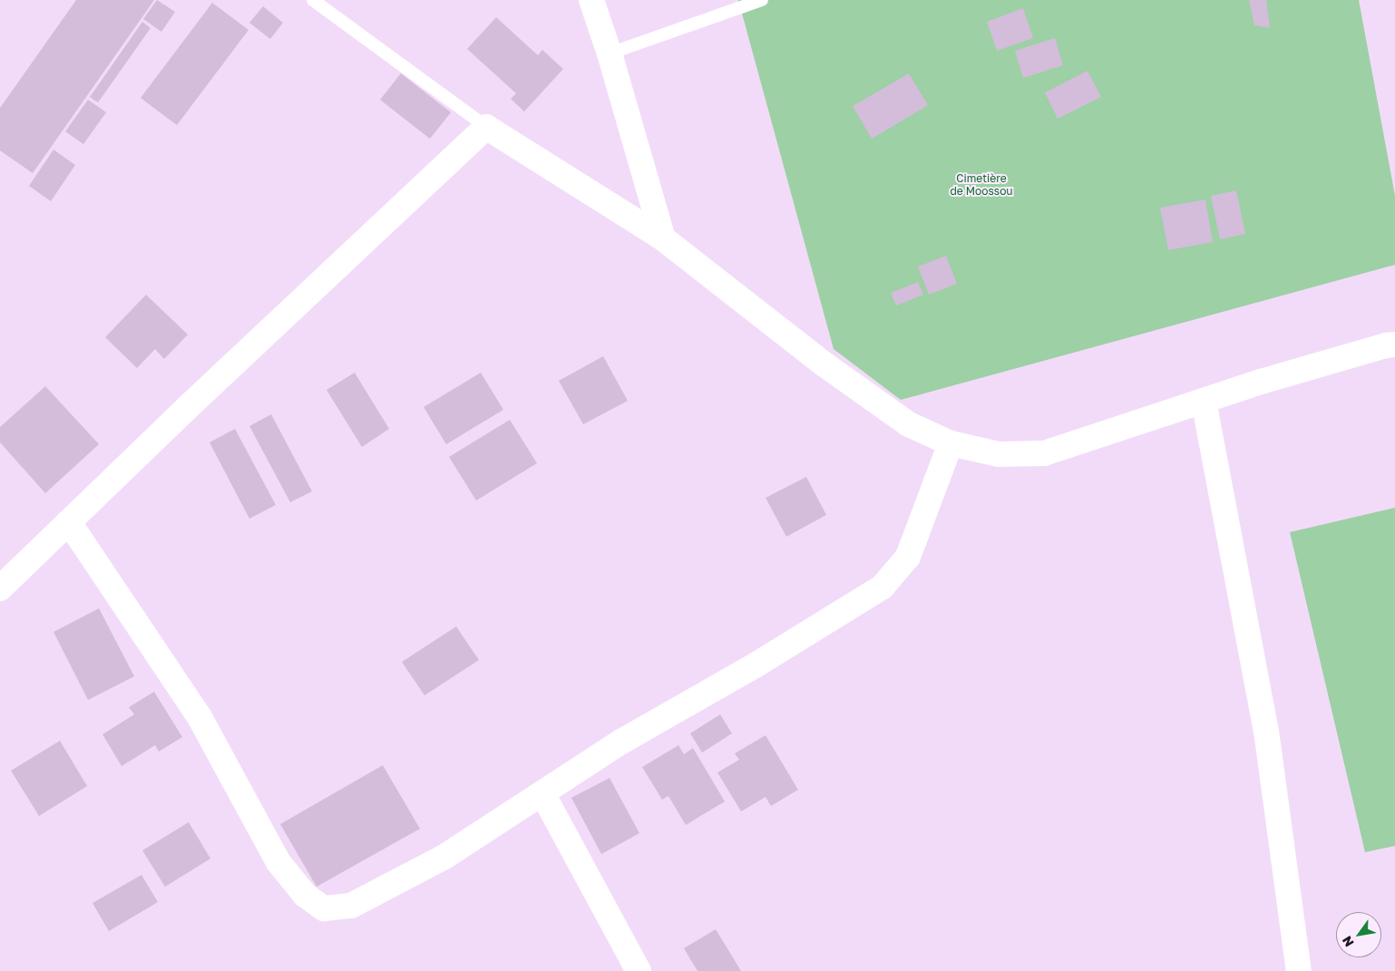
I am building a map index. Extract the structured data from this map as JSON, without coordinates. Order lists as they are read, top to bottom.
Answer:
{
  "parks": ["Cimetière de Moossou"],
  "north": "bottom left"
}
